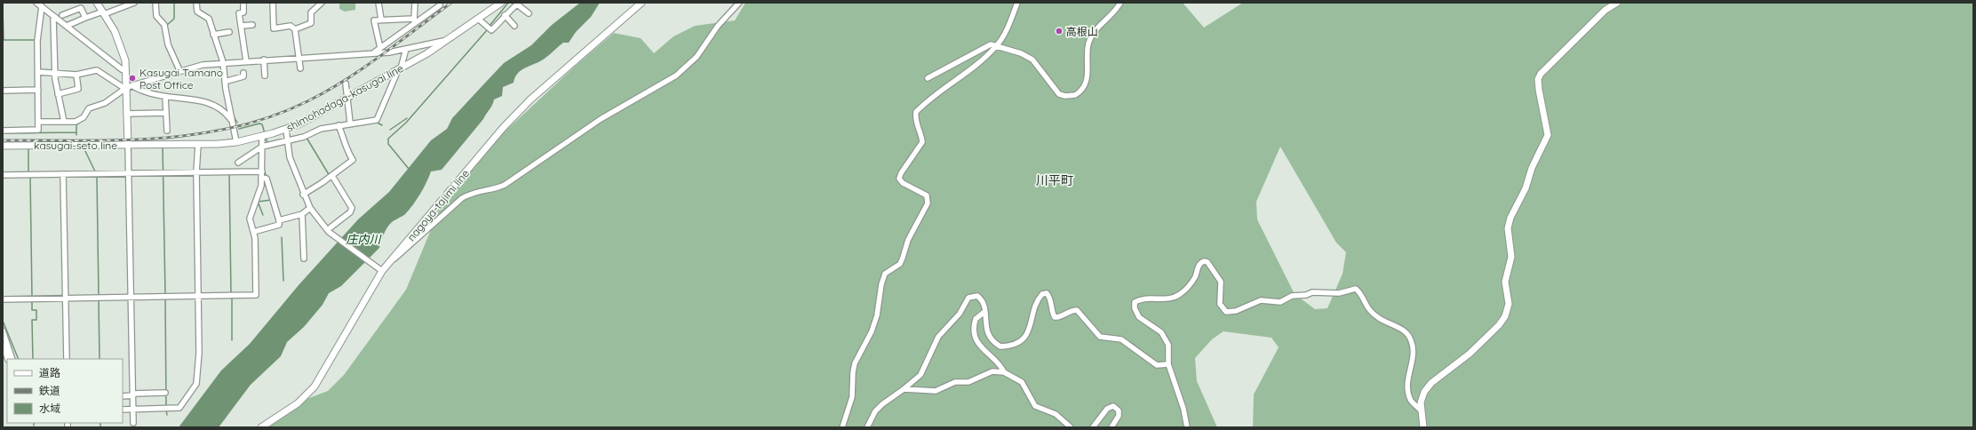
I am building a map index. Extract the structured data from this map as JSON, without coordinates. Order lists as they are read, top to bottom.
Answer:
{
  "streets": {
    "main road": ["shimohadaga-kasugai line", "kasugai-seto line", "nagoya-tajimi line"]
  },
  "crossings": [
    ["shimohadaga-kasugai line", "kasugai-seto line"]
  ],
  "districts": ["川平町"],
  "water": ["庄内川"],
  "places": ["高根山", "Kasugai Tamano Post Office"],
  "legend": ["道路", "鉄道", "水域"]
}
